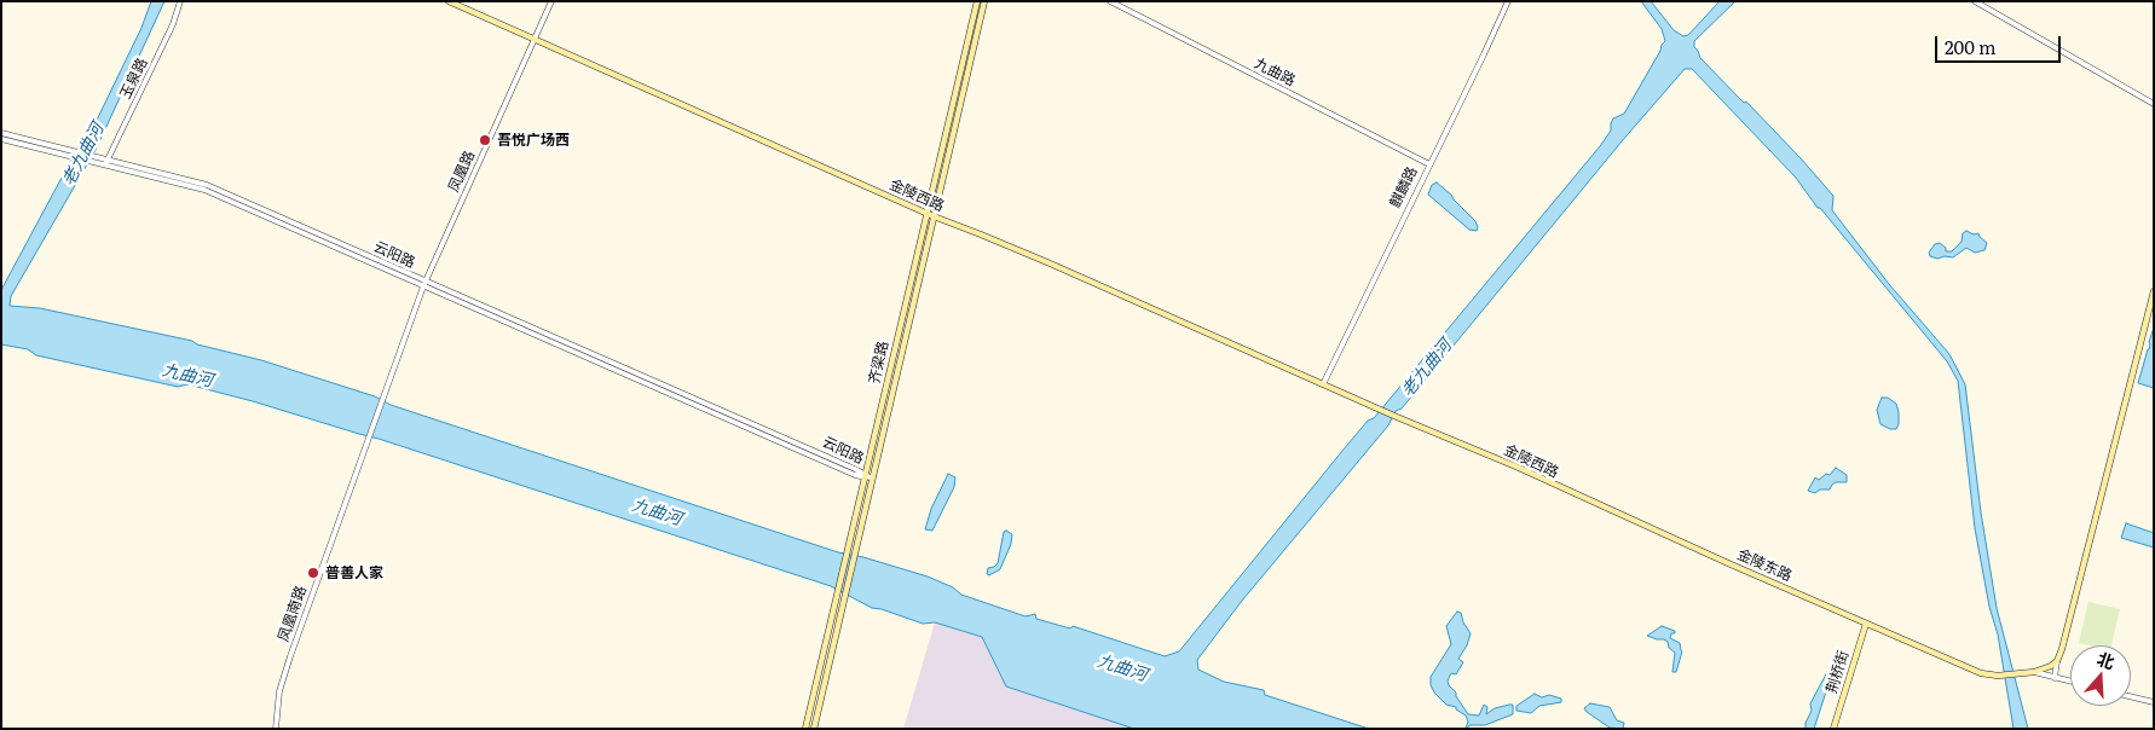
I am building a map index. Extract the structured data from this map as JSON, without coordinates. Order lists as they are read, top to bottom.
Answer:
{
  "streets": {
    "main road": [
      "金陵西路",
      "齐梁路",
      "金陵东路",
      "荆桥街"
    ],
    "street": [
      "九曲路",
      "玉泉路",
      "凤凰路",
      "麒麟路",
      "云阳路",
      "凤凰南路"
    ]
  },
  "crossings": [
    ["九曲路", "麒麟路"],
    ["玉泉路", "云阳路"],
    ["凤凰路", "金陵西路"],
    ["凤凰路", "云阳路"],
    ["凤凰路", "凤凰南路"],
    ["麒麟路", "金陵西路"],
    ["金陵西路", "齐梁路"],
    ["金陵西路", "金陵东路"],
    ["云阳路", "齐梁路"],
    ["云阳路", "凤凰南路"],
    ["金陵东路", "荆桥街"]
  ],
  "water": ["老九曲河", "九曲河"],
  "places": ["吾悦广场西", "普善人家"],
  "scale_bar": "200 m",
  "north": "top"
}
